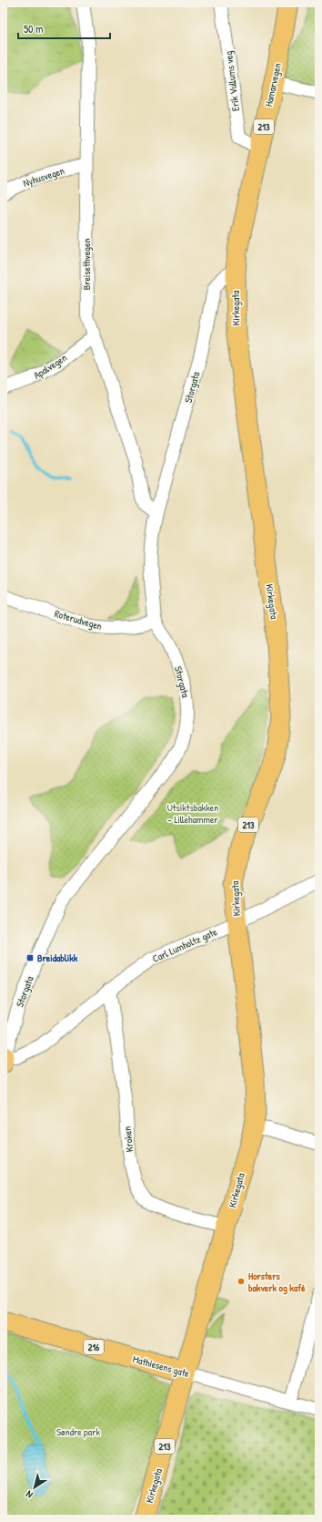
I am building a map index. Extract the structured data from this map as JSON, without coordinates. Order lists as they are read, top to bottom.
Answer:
{
  "streets": {
    "main road": [
      "Hamarvegen",
      "213",
      "Kirkegata",
      "216",
      "Mathiesens gate"
    ],
    "street": [
      "Erik Vullums veg",
      "Nyhusvegen",
      "Breisethvegen",
      "Apalvegen",
      "Storgata",
      "Roterudvegen",
      "Carl Lumholtz gate",
      "Kroken"
    ]
  },
  "crossings": [
    ["Erik Vullums veg", "Hamarvegen"],
    ["Hamarvegen", "Kirkegata"],
    ["Nyhusvegen", "Breisethvegen"],
    ["Breisethvegen", "Apalvegen"],
    ["Breisethvegen", "Storgata"],
    ["Kirkegata", "Storgata"],
    ["Kirkegata", "Carl Lumholtz gate"],
    ["Kirkegata", "Kroken"],
    ["Kirkegata", "Mathiesens gate"],
    ["Storgata", "Roterudvegen"],
    ["Storgata", "Carl Lumholtz gate"],
    ["Carl Lumholtz gate", "Kroken"]
  ],
  "parks": ["Utsiktsbakken - Lillehammer", "Søndre park"],
  "places": {
    "transit": ["Breidablikk"],
    "other": ["Horsters bakverk og kafé"]
  },
  "scale_bar": "50 m",
  "north": "bottom left"
}
